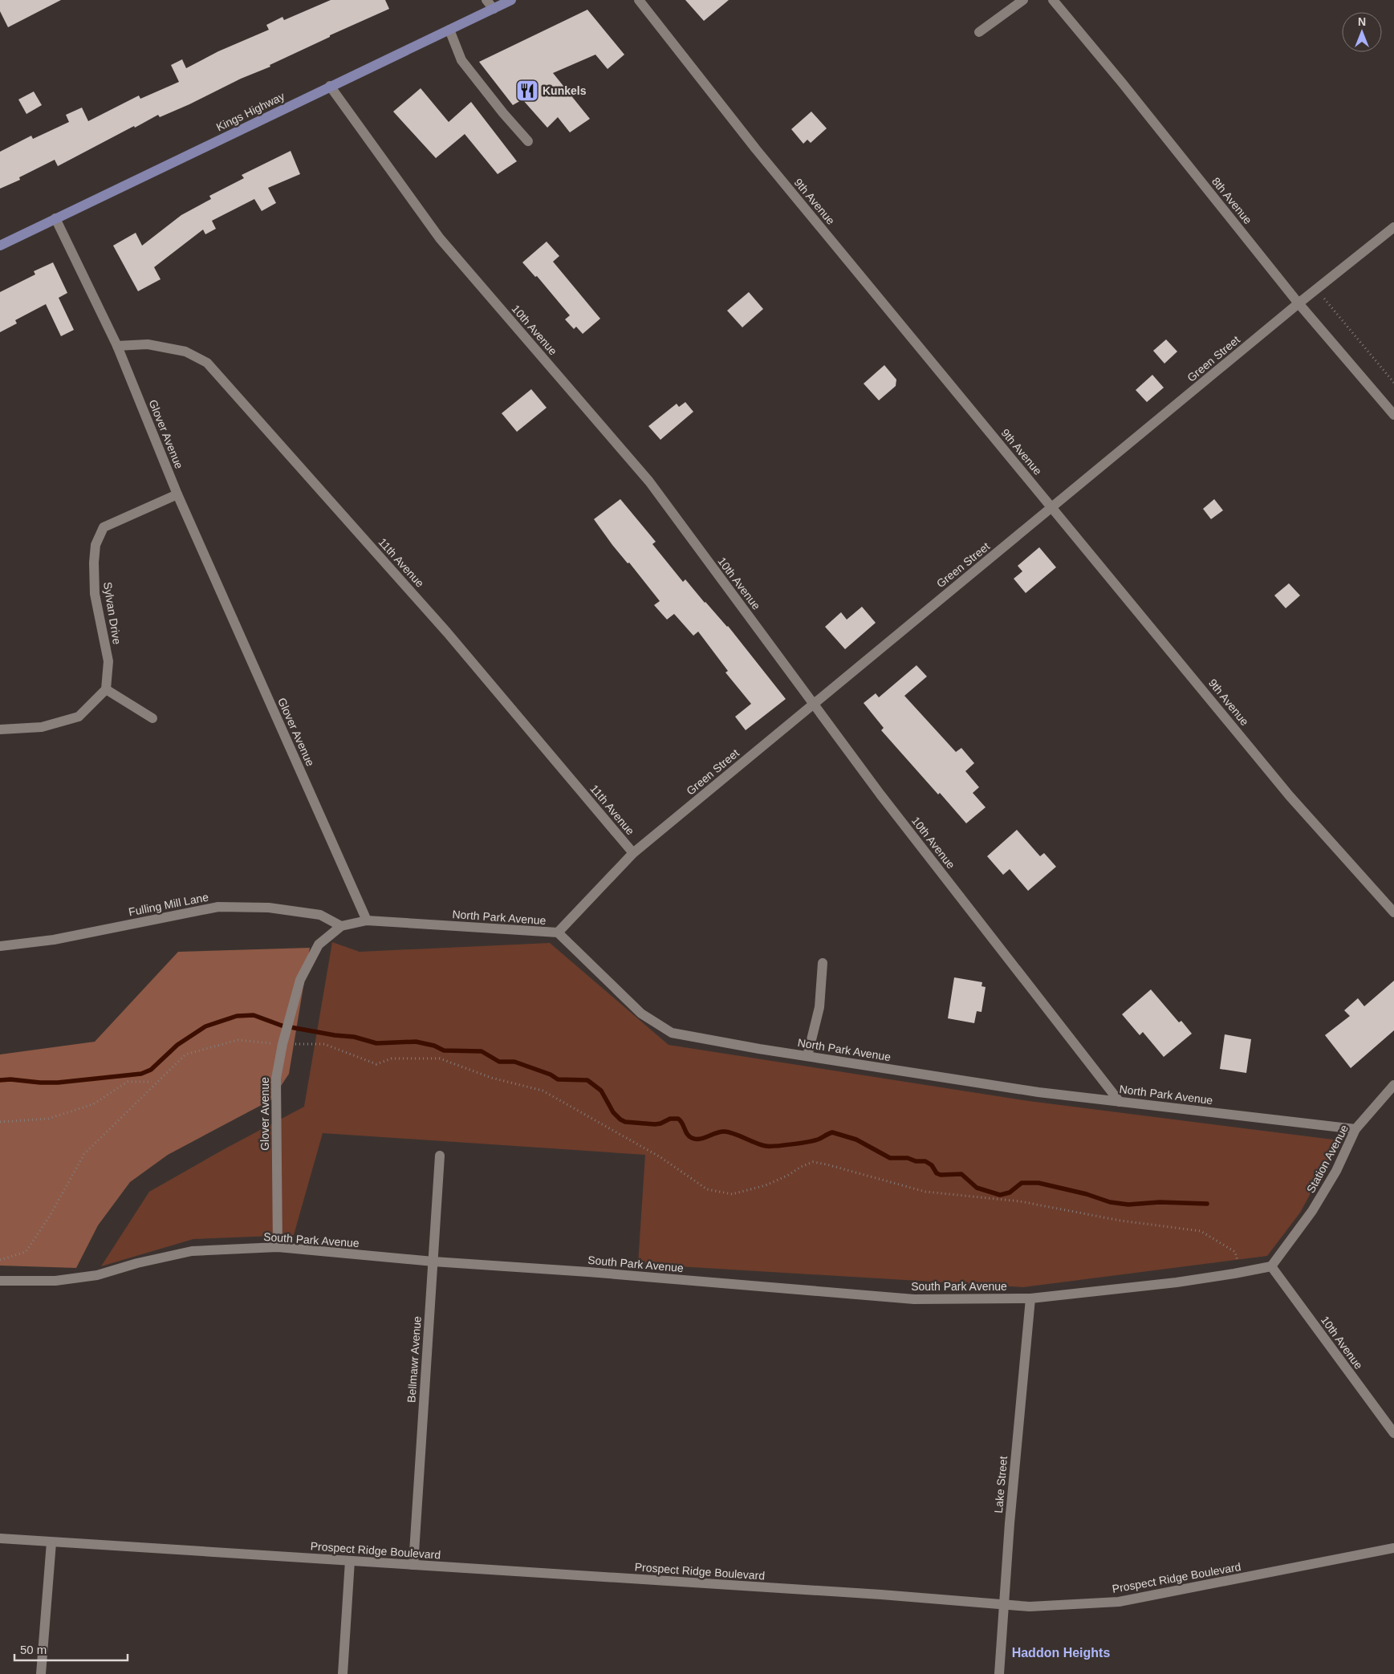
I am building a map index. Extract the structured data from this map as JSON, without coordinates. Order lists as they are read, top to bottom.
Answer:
{
  "streets": {
    "main road": ["Kings Highway"],
    "street": [
      "8th Avenue",
      "9th Avenue",
      "10th Avenue",
      "Green Street",
      "Glover Avenue",
      "11th Avenue",
      "Sylvan Drive",
      "Fulling Mill Lane",
      "North Park Avenue",
      "Station Avenue",
      "South Park Avenue",
      "Bellmawr Avenue",
      "Lake Street",
      "Prospect Ridge Boulevard"
    ]
  },
  "crossings": [
    ["Kings Highway", "10th Avenue"],
    ["Kings Highway", "Glover Avenue"],
    ["8th Avenue", "Green Street"],
    ["9th Avenue", "Green Street"],
    ["10th Avenue", "Green Street"],
    ["10th Avenue", "North Park Avenue"],
    ["10th Avenue", "Station Avenue"],
    ["10th Avenue", "South Park Avenue"],
    ["Green Street", "11th Avenue"],
    ["Green Street", "North Park Avenue"],
    ["Glover Avenue", "11th Avenue"],
    ["Glover Avenue", "Sylvan Drive"],
    ["Glover Avenue", "Fulling Mill Lane"],
    ["Glover Avenue", "North Park Avenue"],
    ["Glover Avenue", "South Park Avenue"],
    ["North Park Avenue", "Station Avenue"],
    ["Station Avenue", "South Park Avenue"],
    ["South Park Avenue", "Bellmawr Avenue"],
    ["South Park Avenue", "Lake Street"],
    ["Bellmawr Avenue", "Prospect Ridge Boulevard"],
    ["Lake Street", "Prospect Ridge Boulevard"]
  ],
  "districts": ["Haddon Heights"],
  "places": {
    "restaurant": ["Kunkels"]
  },
  "scale_bar": "50 m",
  "north": "top"
}
